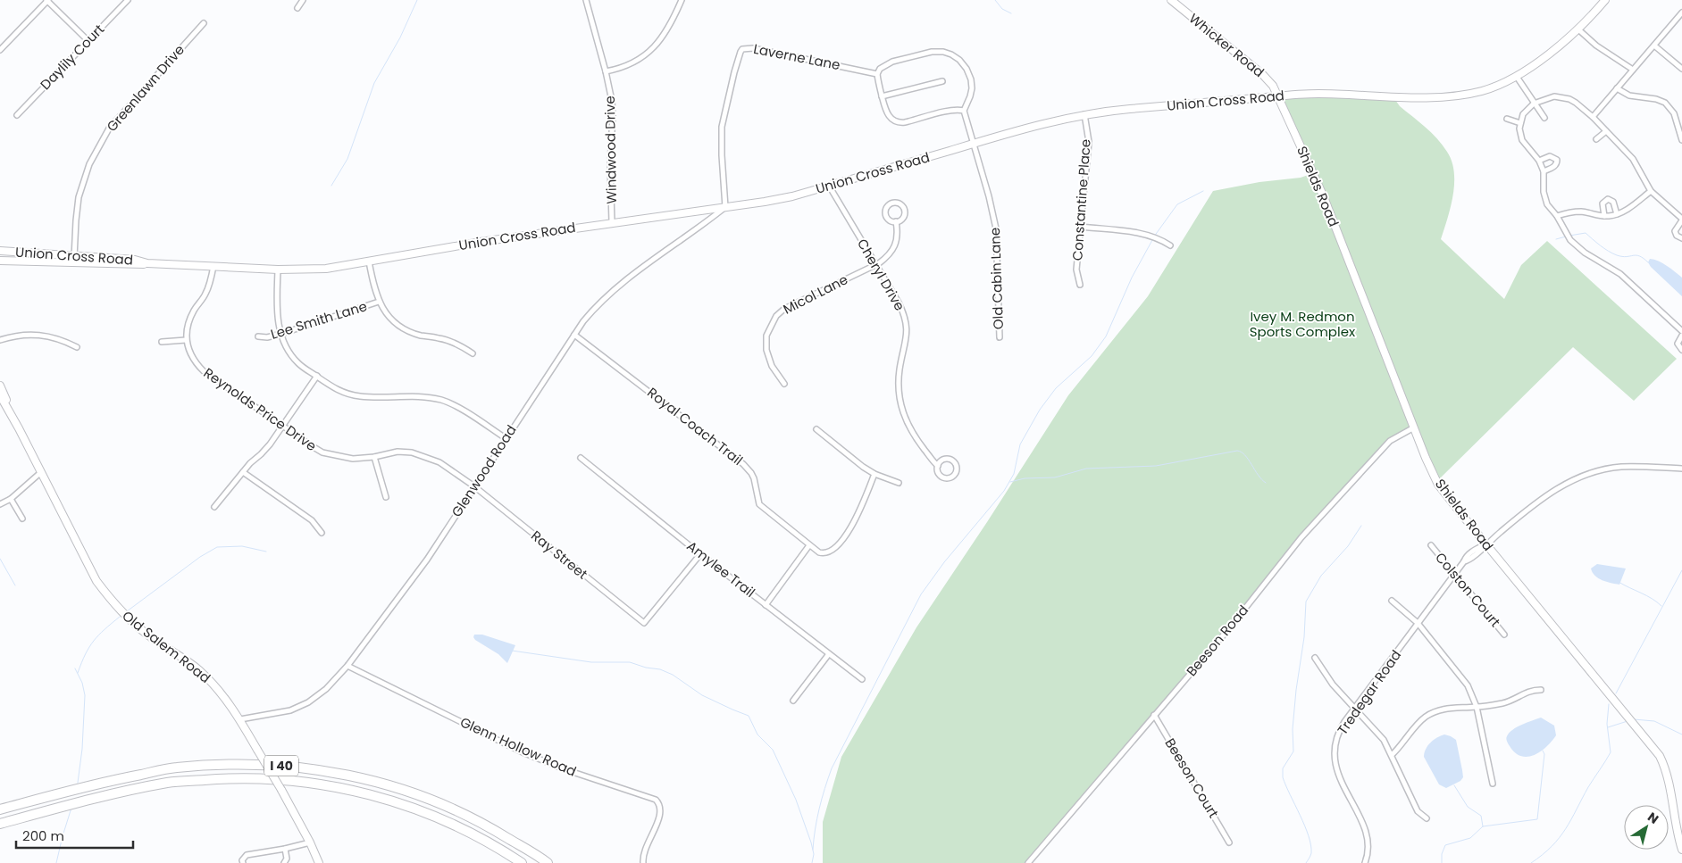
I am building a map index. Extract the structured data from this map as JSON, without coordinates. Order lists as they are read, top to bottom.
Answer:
{
  "streets": {
    "highway": ["I 40"],
    "main road": [
      "Whicker Road",
      "Union Cross Road",
      "Shields Road",
      "Old Salem Road"
    ],
    "street": [
      "Daylily Court",
      "Laverne Lane",
      "Greenlawn Drive",
      "Windwood Drive",
      "Constantine Place",
      "Cheryl Drive",
      "Old Cabin Lane",
      "Micol Lane",
      "Lee Smith Lane",
      "Reynolds Price Drive",
      "Royal Coach Trail",
      "Glenwood Road",
      "Ray Street",
      "Amylee Trail",
      "Colston Court",
      "Beeson Road",
      "Tredegar Road",
      "Glenn Hollow Road",
      "Beeson Court"
    ]
  },
  "crossings": [
    ["Whicker Road", "Union Cross Road"],
    ["Whicker Road", "Shields Road"],
    ["Laverne Lane", "Union Cross Road"],
    ["Laverne Lane", "Old Cabin Lane"],
    ["Laverne Lane", "Glenwood Road"],
    ["Greenlawn Drive", "Union Cross Road"],
    ["Union Cross Road", "Windwood Drive"],
    ["Union Cross Road", "Shields Road"],
    ["Union Cross Road", "Constantine Place"],
    ["Union Cross Road", "Cheryl Drive"],
    ["Union Cross Road", "Old Cabin Lane"],
    ["Union Cross Road", "Glenwood Road"],
    ["Shields Road", "Beeson Road"],
    ["Shields Road", "Tredegar Road"],
    ["Cheryl Drive", "Micol Lane"],
    ["Reynolds Price Drive", "Glenwood Road"],
    ["Reynolds Price Drive", "Ray Street"],
    ["Royal Coach Trail", "Glenwood Road"],
    ["Glenwood Road", "Ray Street"],
    ["Glenwood Road", "Old Salem Road"],
    ["Glenwood Road", "Glenn Hollow Road"],
    ["Ray Street", "Amylee Trail"],
    ["Colston Court", "Tredegar Road"],
    ["Beeson Road", "Beeson Court"]
  ],
  "parks": ["Ivey M. Redmon Sports Complex"],
  "scale_bar": "200 m",
  "north": "top right"
}
